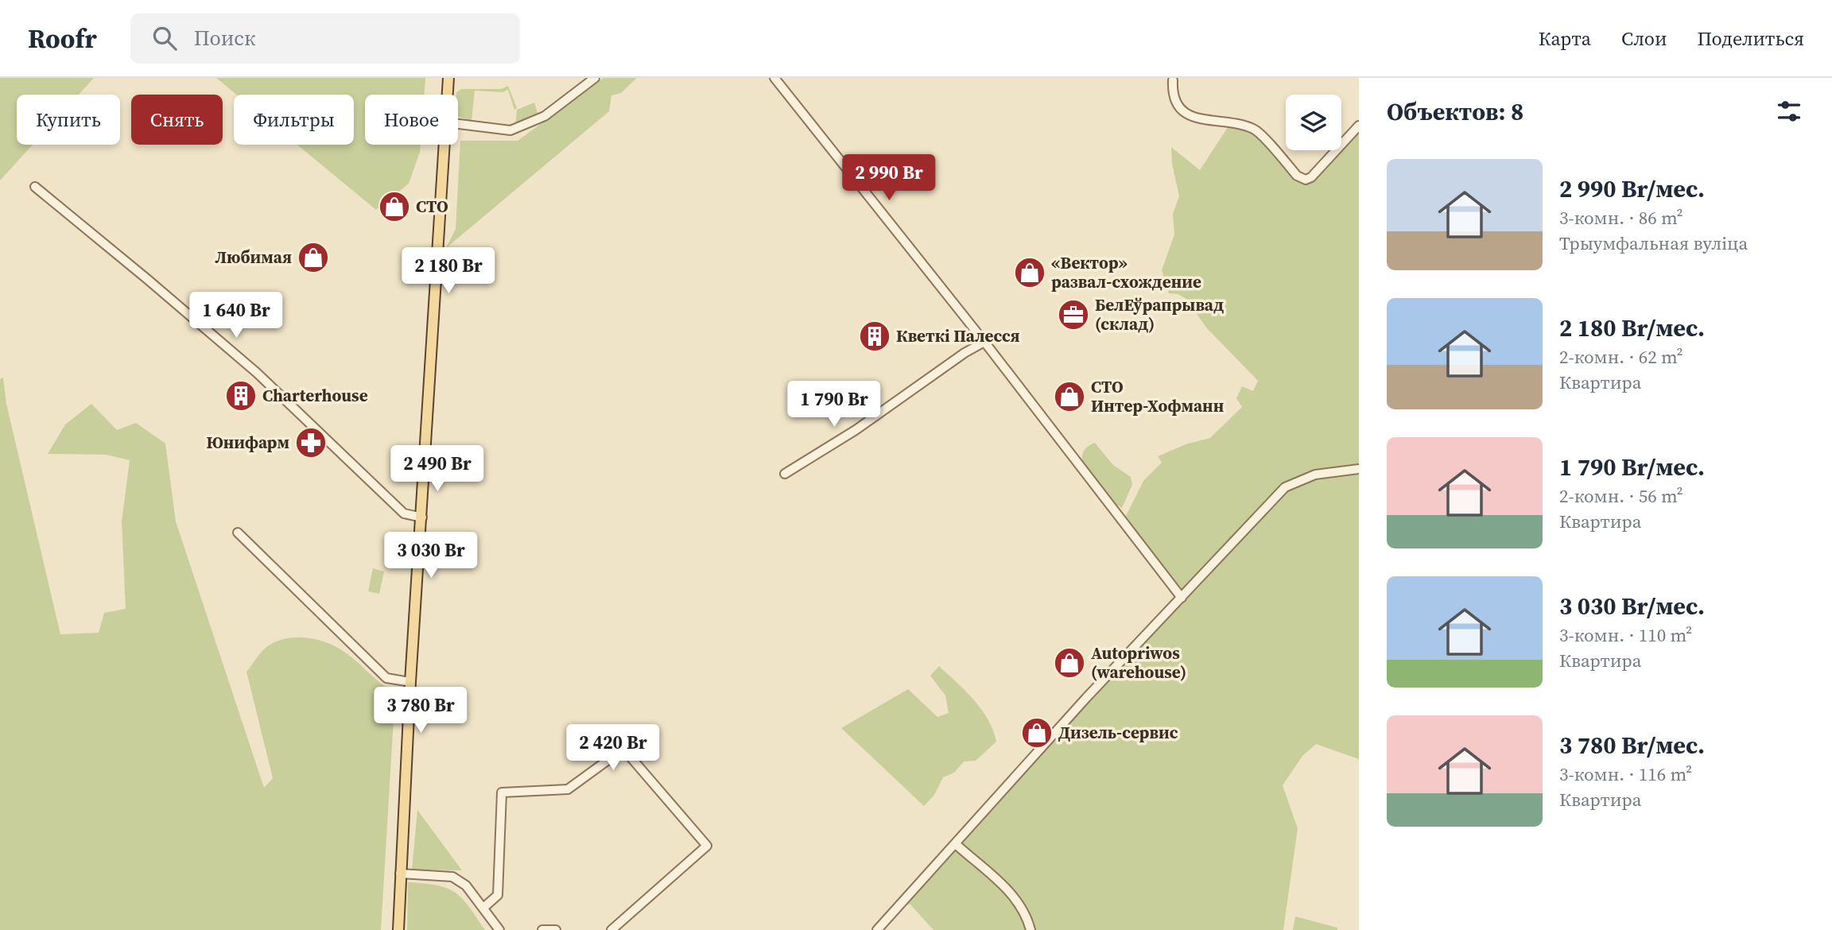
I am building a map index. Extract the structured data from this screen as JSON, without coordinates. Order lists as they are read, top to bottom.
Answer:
{
  "places": {
    "shop": [
      "СТО",
      "Любимая",
      "«Вектор» развал-схождение",
      "СТО Интер-Хофманн",
      "Autopriwos (warehouse)",
      "Дизель-сервис"
    ],
    "office": ["БелЕўрапрывад (склад)"],
    "building": ["Кветкі Палесся", "Charterhouse"],
    "pharmacy": ["Юнифарм"]
  },
  "page": {
    "header": "Roofr",
    "search": "Поиск",
    "nav": ["Карта", "Слои", "Поделиться"],
    "heading": "Объектов: 8",
    "chip": [
      "Купить",
      "Снять",
      "Фильтры",
      "Новое"
    ],
    "list": [
      {
        "name": "2 990 Br/мес.",
        "note": "3-комн. · 86 m² · Трыумфальная вуліца"
      },
      {
        "name": "2 180 Br/мес.",
        "note": "2-комн. · 62 m² · Квартира"
      },
      {
        "name": "1 790 Br/мес.",
        "note": "2-комн. · 56 m² · Квартира"
      },
      {
        "name": "3 030 Br/мес.",
        "note": "3-комн. · 110 m² · Квартира"
      },
      {
        "name": "3 780 Br/мес.",
        "note": "3-комн. · 116 m² · Квартира"
      }
    ],
    "price": [
      "2 990 Br",
      "2 180 Br",
      "1 640 Br",
      "1 790 Br",
      "2 490 Br",
      "3 030 Br",
      "3 780 Br",
      "2 420 Br"
    ]
  }
}
